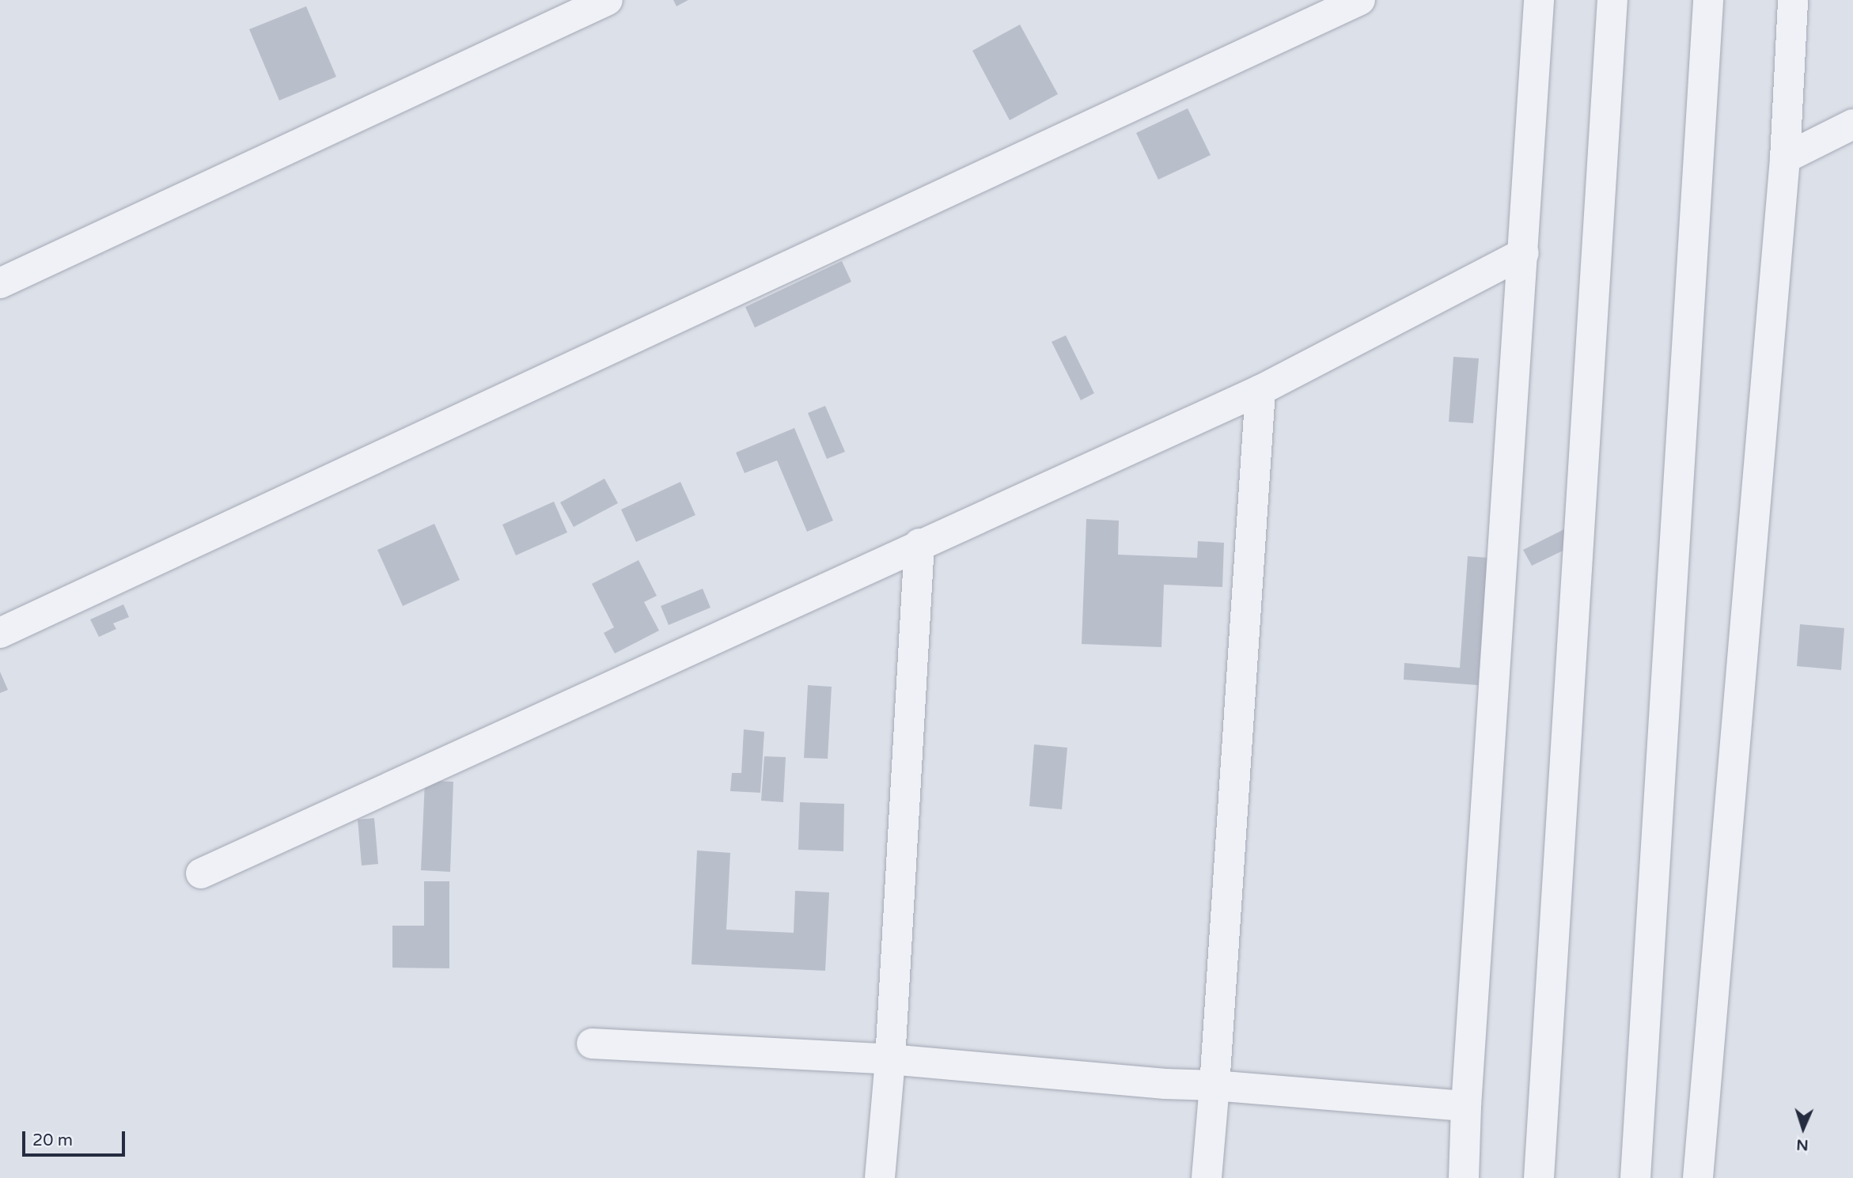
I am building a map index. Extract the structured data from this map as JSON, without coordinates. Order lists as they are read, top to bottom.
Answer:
{
  "scale_bar": "20 m",
  "north": "bottom"
}
